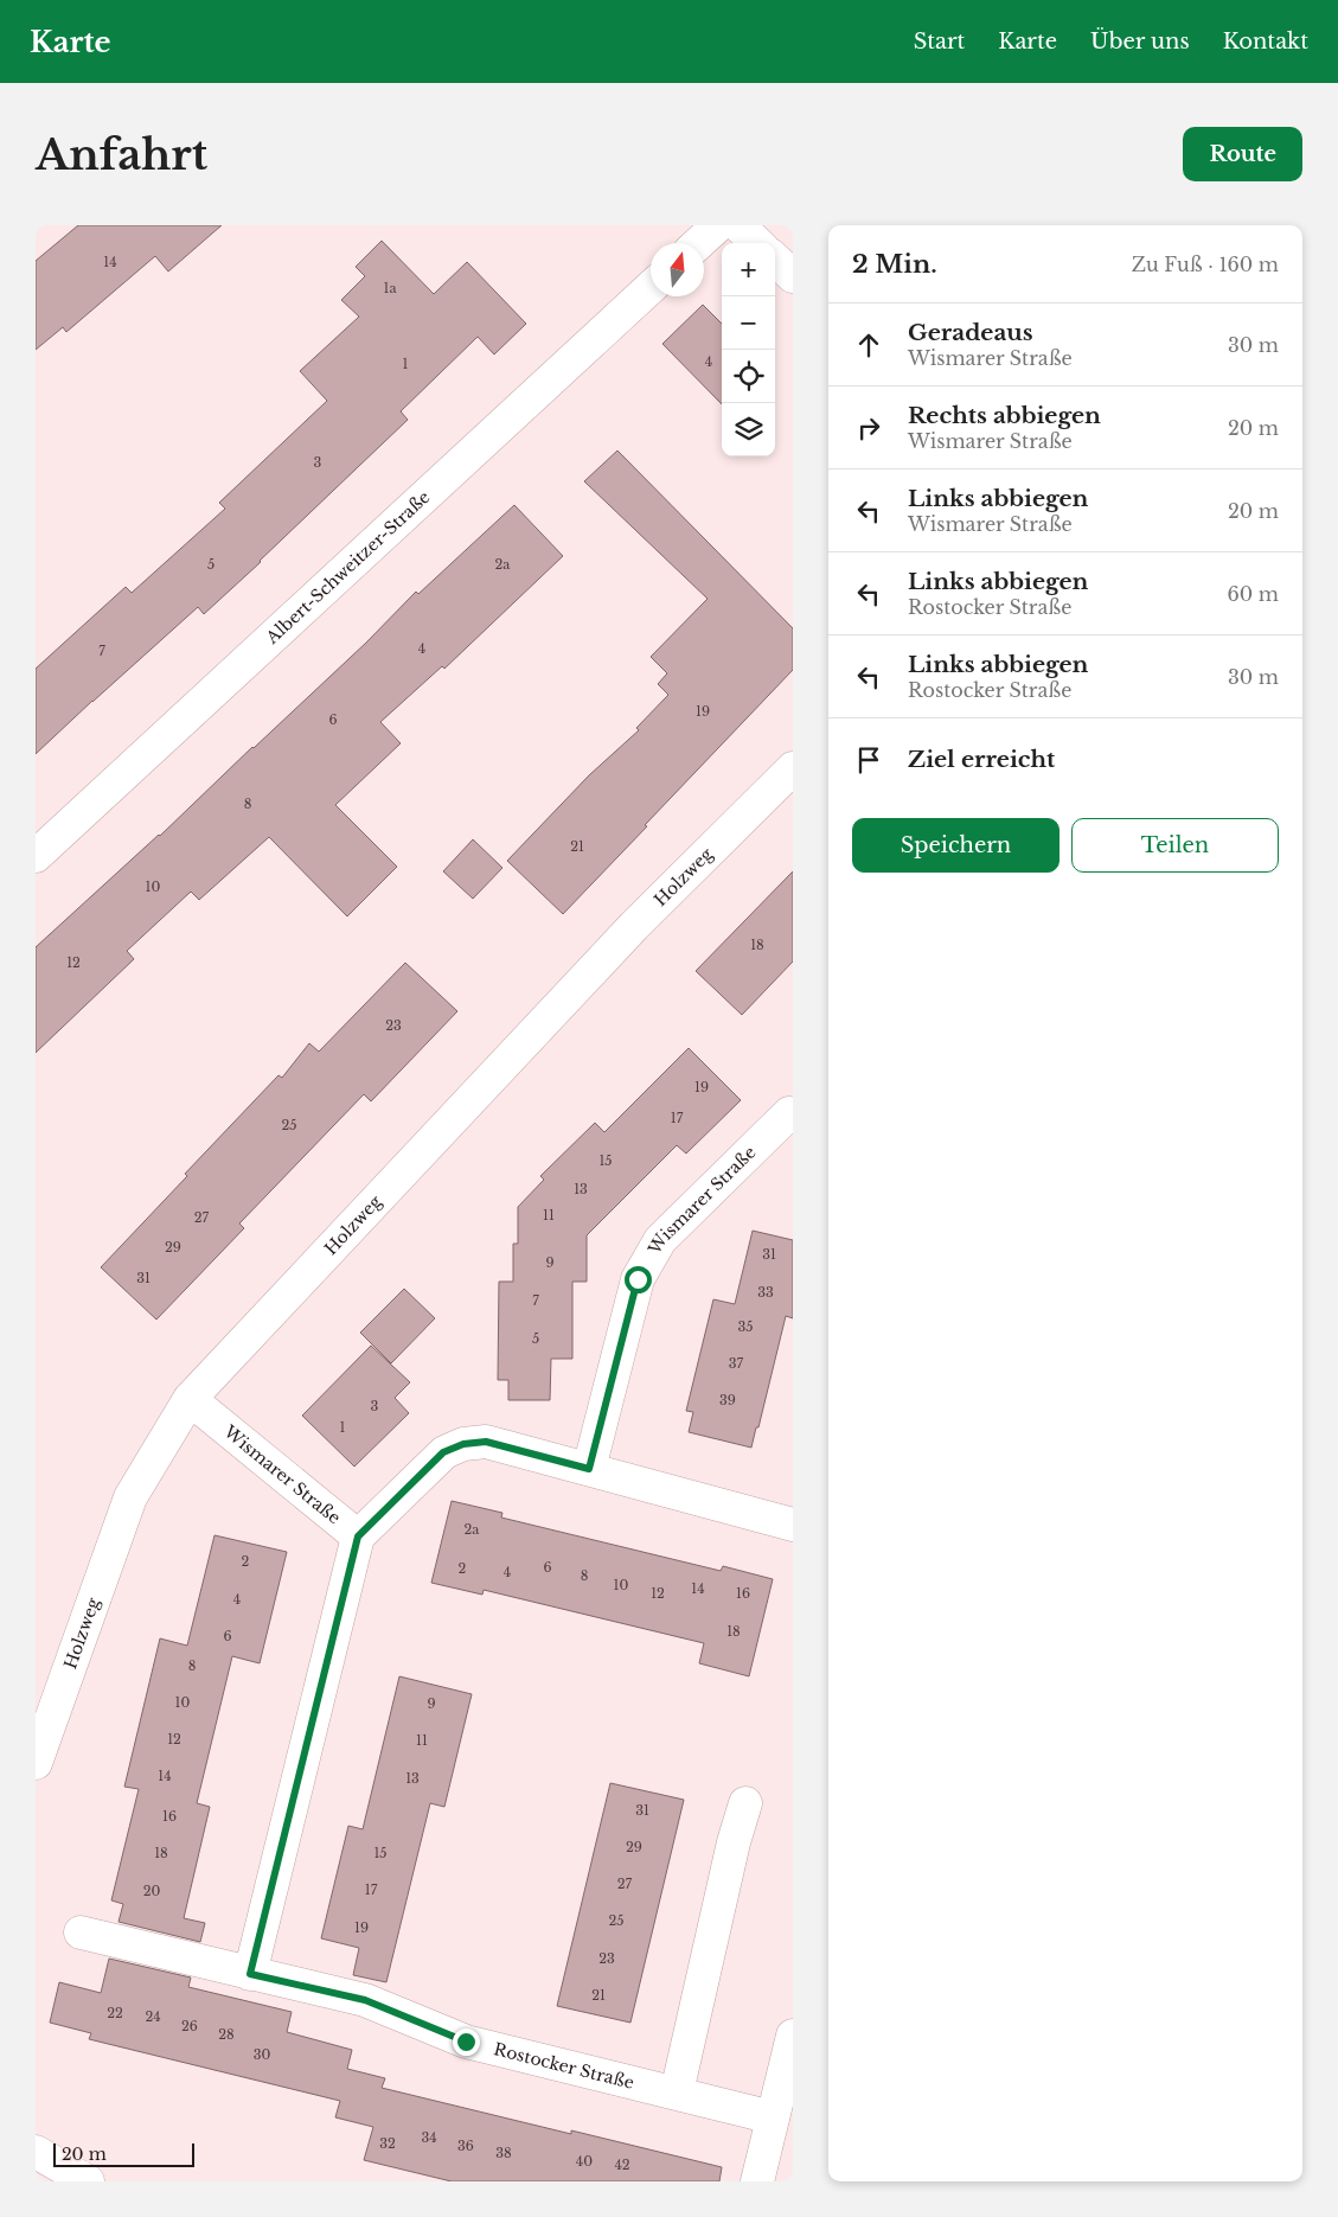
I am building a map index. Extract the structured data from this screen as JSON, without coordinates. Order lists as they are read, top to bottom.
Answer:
{
  "streets": {
    "street": [
      "Albert-Schweitzer-Straße",
      "Holzweg",
      "Wismarer Straße",
      "Rostocker Straße"
    ]
  },
  "crossings": [
    ["Holzweg", "Wismarer Straße"]
  ],
  "house_numbers": [
    "14",
    "1a",
    "4",
    "1",
    "3",
    "5",
    "2a",
    "4",
    "7",
    "19",
    "6",
    "8",
    "21",
    "10",
    "18",
    "12",
    "23",
    "19",
    "17",
    "25",
    "15",
    "13",
    "11",
    "27",
    "29",
    "31",
    "9",
    "31",
    "33",
    "7",
    "35",
    "5",
    "37",
    "39",
    "3",
    "1",
    "2a",
    "2",
    "6",
    "2",
    "4",
    "8",
    "10",
    "14",
    "12",
    "16",
    "4",
    "18",
    "6",
    "8",
    "10",
    "9",
    "12",
    "11",
    "14",
    "13",
    "31",
    "16",
    "29",
    "18",
    "15",
    "27",
    "17",
    "20",
    "25",
    "19",
    "23",
    "21",
    "22",
    "24",
    "26",
    "28",
    "30",
    "34",
    "32",
    "36",
    "38",
    "40",
    "42"
  ],
  "scale_bar": "20 m",
  "north": "top",
  "page": {
    "header": "Karte",
    "nav": [
      "Start",
      "Karte",
      "Über uns",
      "Kontakt"
    ],
    "buttons": [
      "Route",
      ["Speichern", "Teilen"]
    ],
    "title": "Anfahrt",
    "heading": ["2 Min.", "Zu Fuß · 160 m"],
    "map_buttons": ["+", "−"],
    "list": [
      ["Geradeaus", "Wismarer Straße", "30 m"],
      ["Rechts abbiegen", "Wismarer Straße", "20 m"],
      ["Links abbiegen", "Wismarer Straße", "20 m"],
      ["Links abbiegen", "Rostocker Straße", "60 m"],
      ["Links abbiegen", "Rostocker Straße", "30 m"],
      "Ziel erreicht"
    ],
    "scale": "20 m"
  }
}
